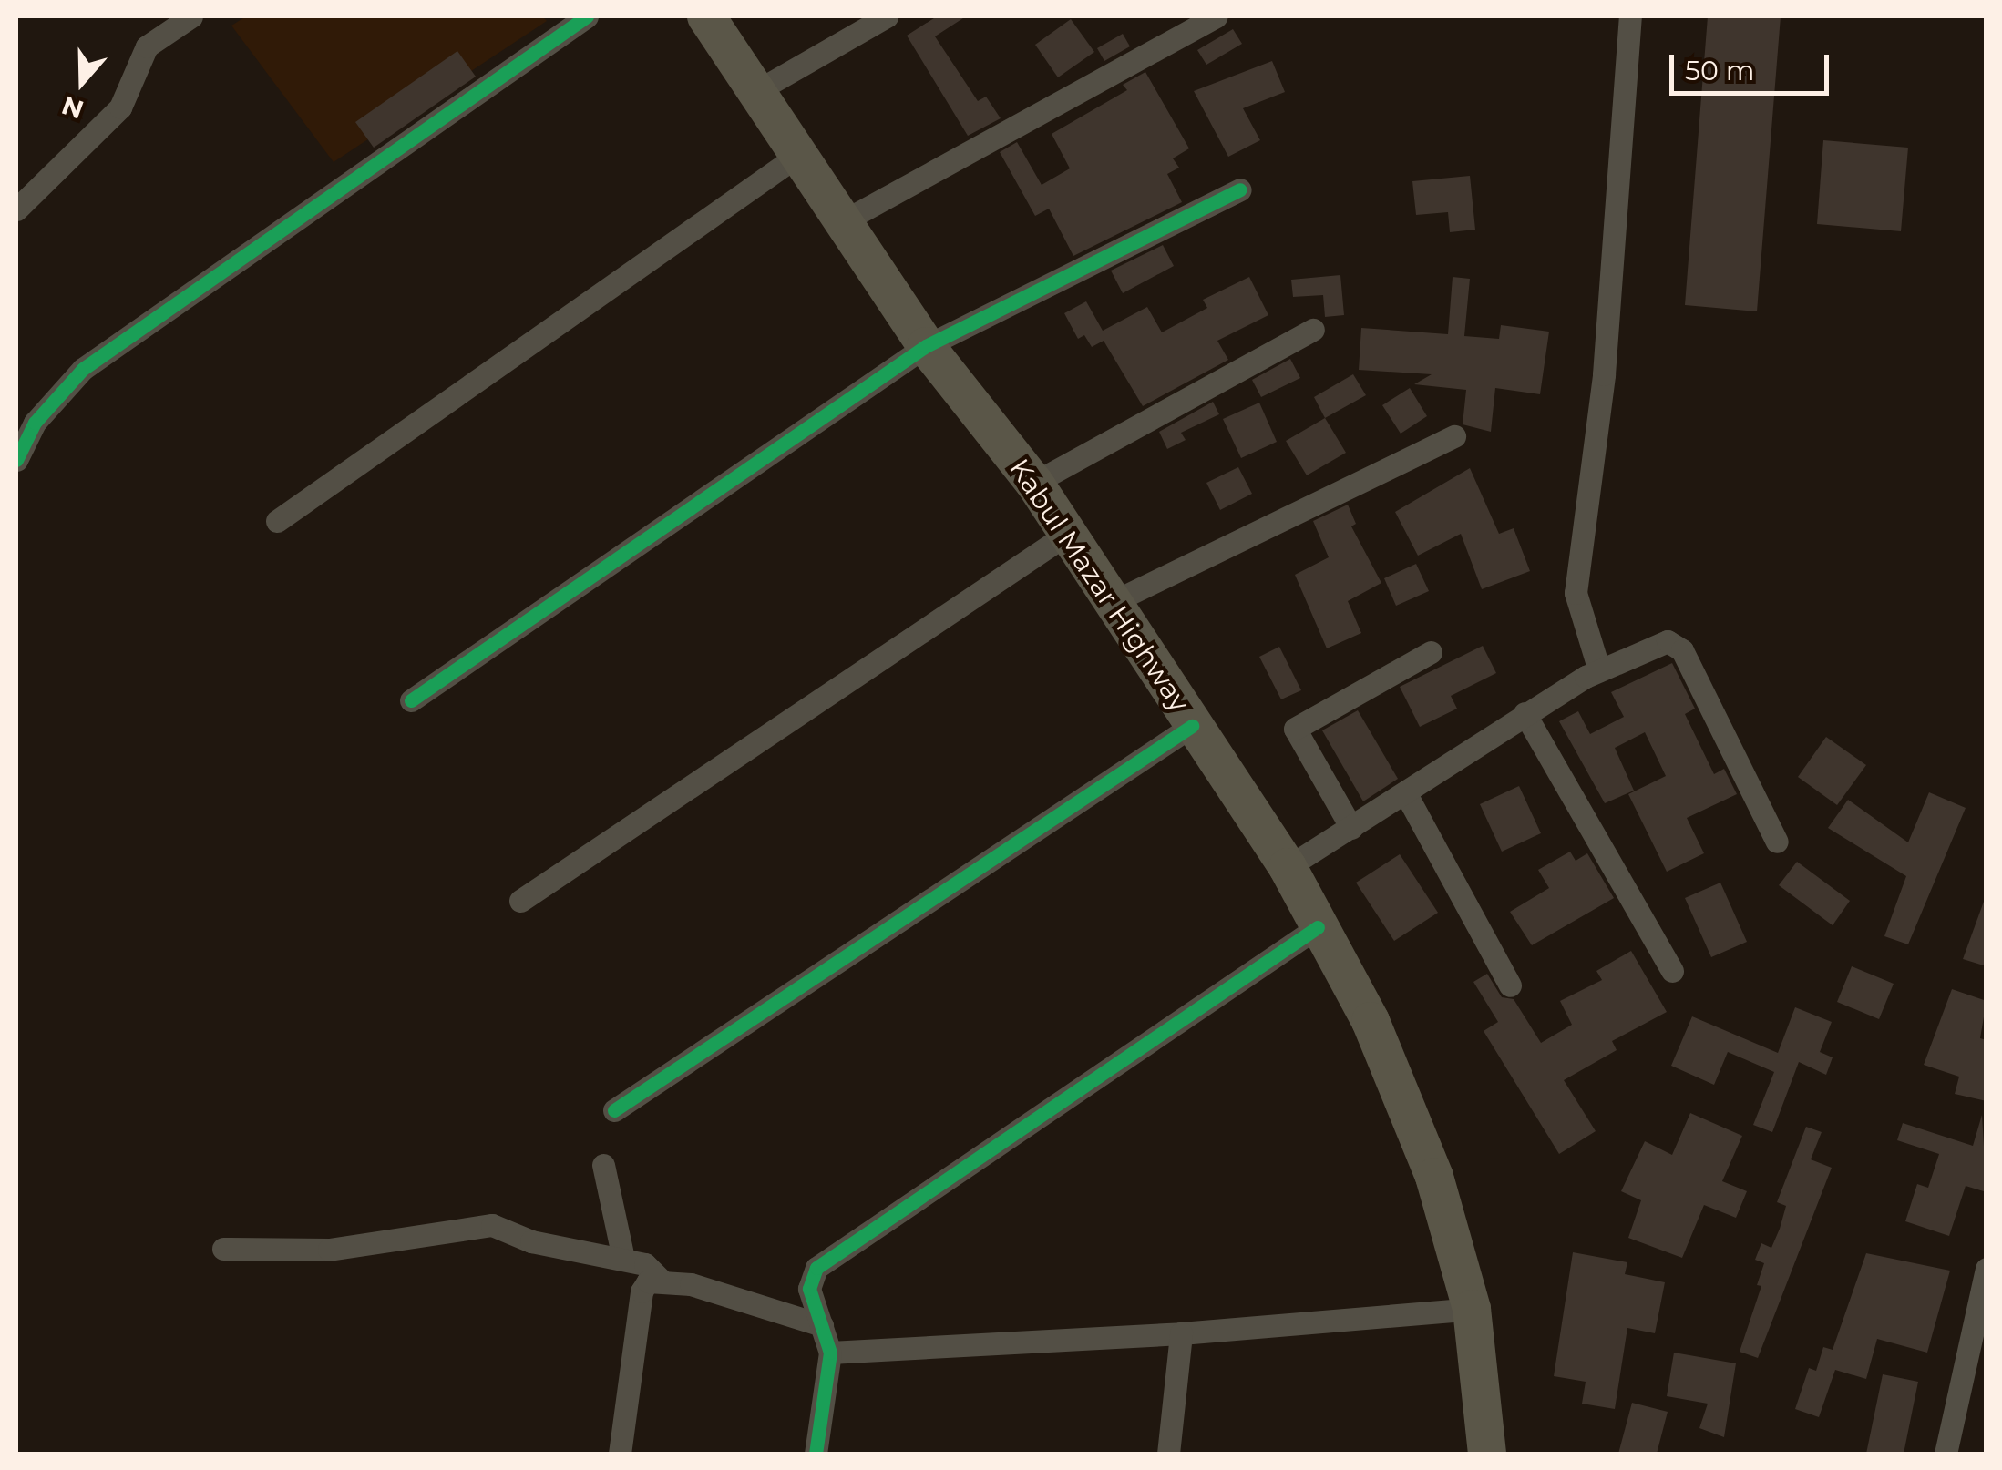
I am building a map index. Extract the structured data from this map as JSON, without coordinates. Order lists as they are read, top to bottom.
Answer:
{
  "streets": {
    "highway": ["Kabul Mazar Highway"]
  },
  "scale_bar": "50 m",
  "north": "bottom"
}
